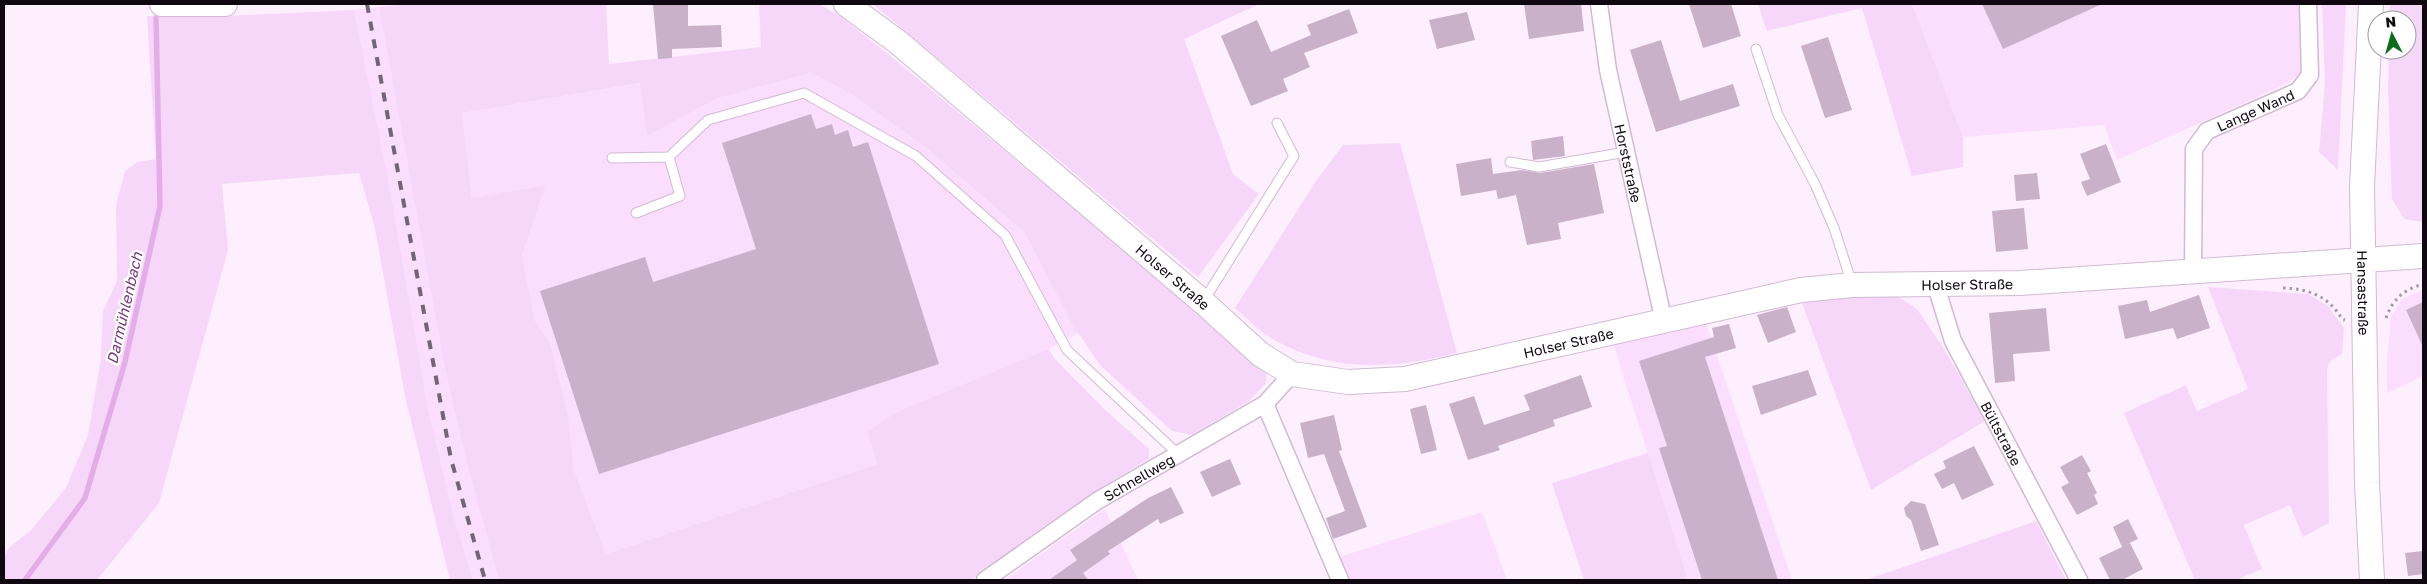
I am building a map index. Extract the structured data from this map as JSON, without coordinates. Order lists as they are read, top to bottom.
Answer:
{
  "streets": {
    "main road": ["Holser Straße", "Hansastraße"],
    "street": [
      "Lange Wand",
      "Horststraße",
      "Bültstraße",
      "Schnellweg"
    ]
  },
  "crossings": [
    ["Lange Wand", "Holser Straße"],
    ["Horststraße", "Holser Straße"],
    ["Holser Straße", "Hansastraße"],
    ["Holser Straße", "Bültstraße"],
    ["Holser Straße", "Schnellweg"]
  ],
  "water": ["Darmühlenbach"],
  "north": "top"
}
